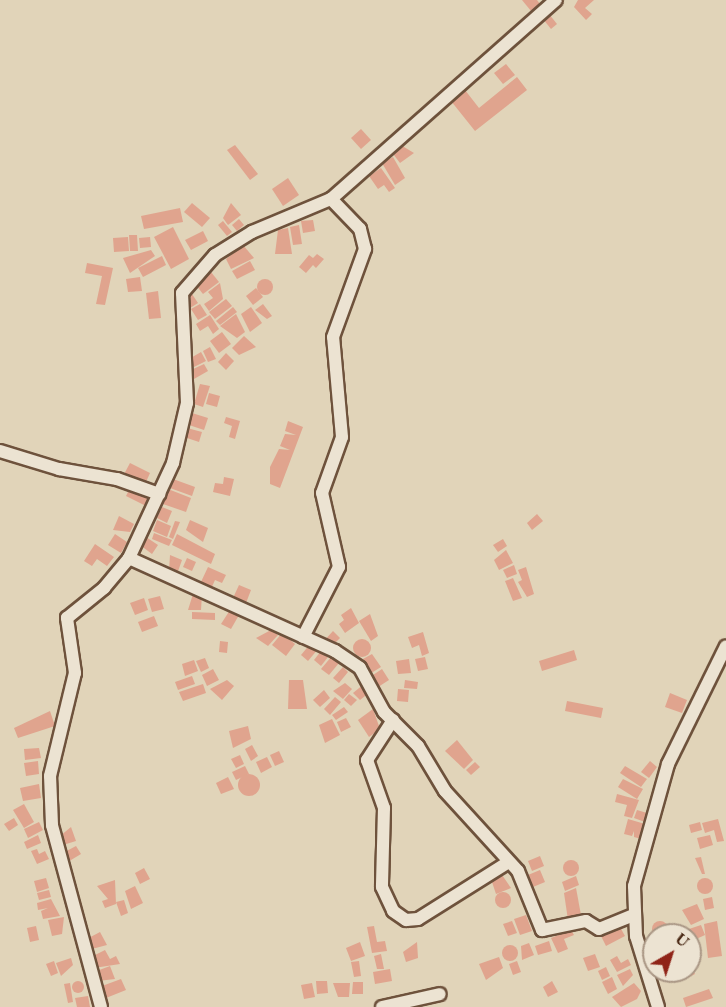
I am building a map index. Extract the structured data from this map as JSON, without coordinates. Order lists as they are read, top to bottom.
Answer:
{
  "north": "top right"
}
